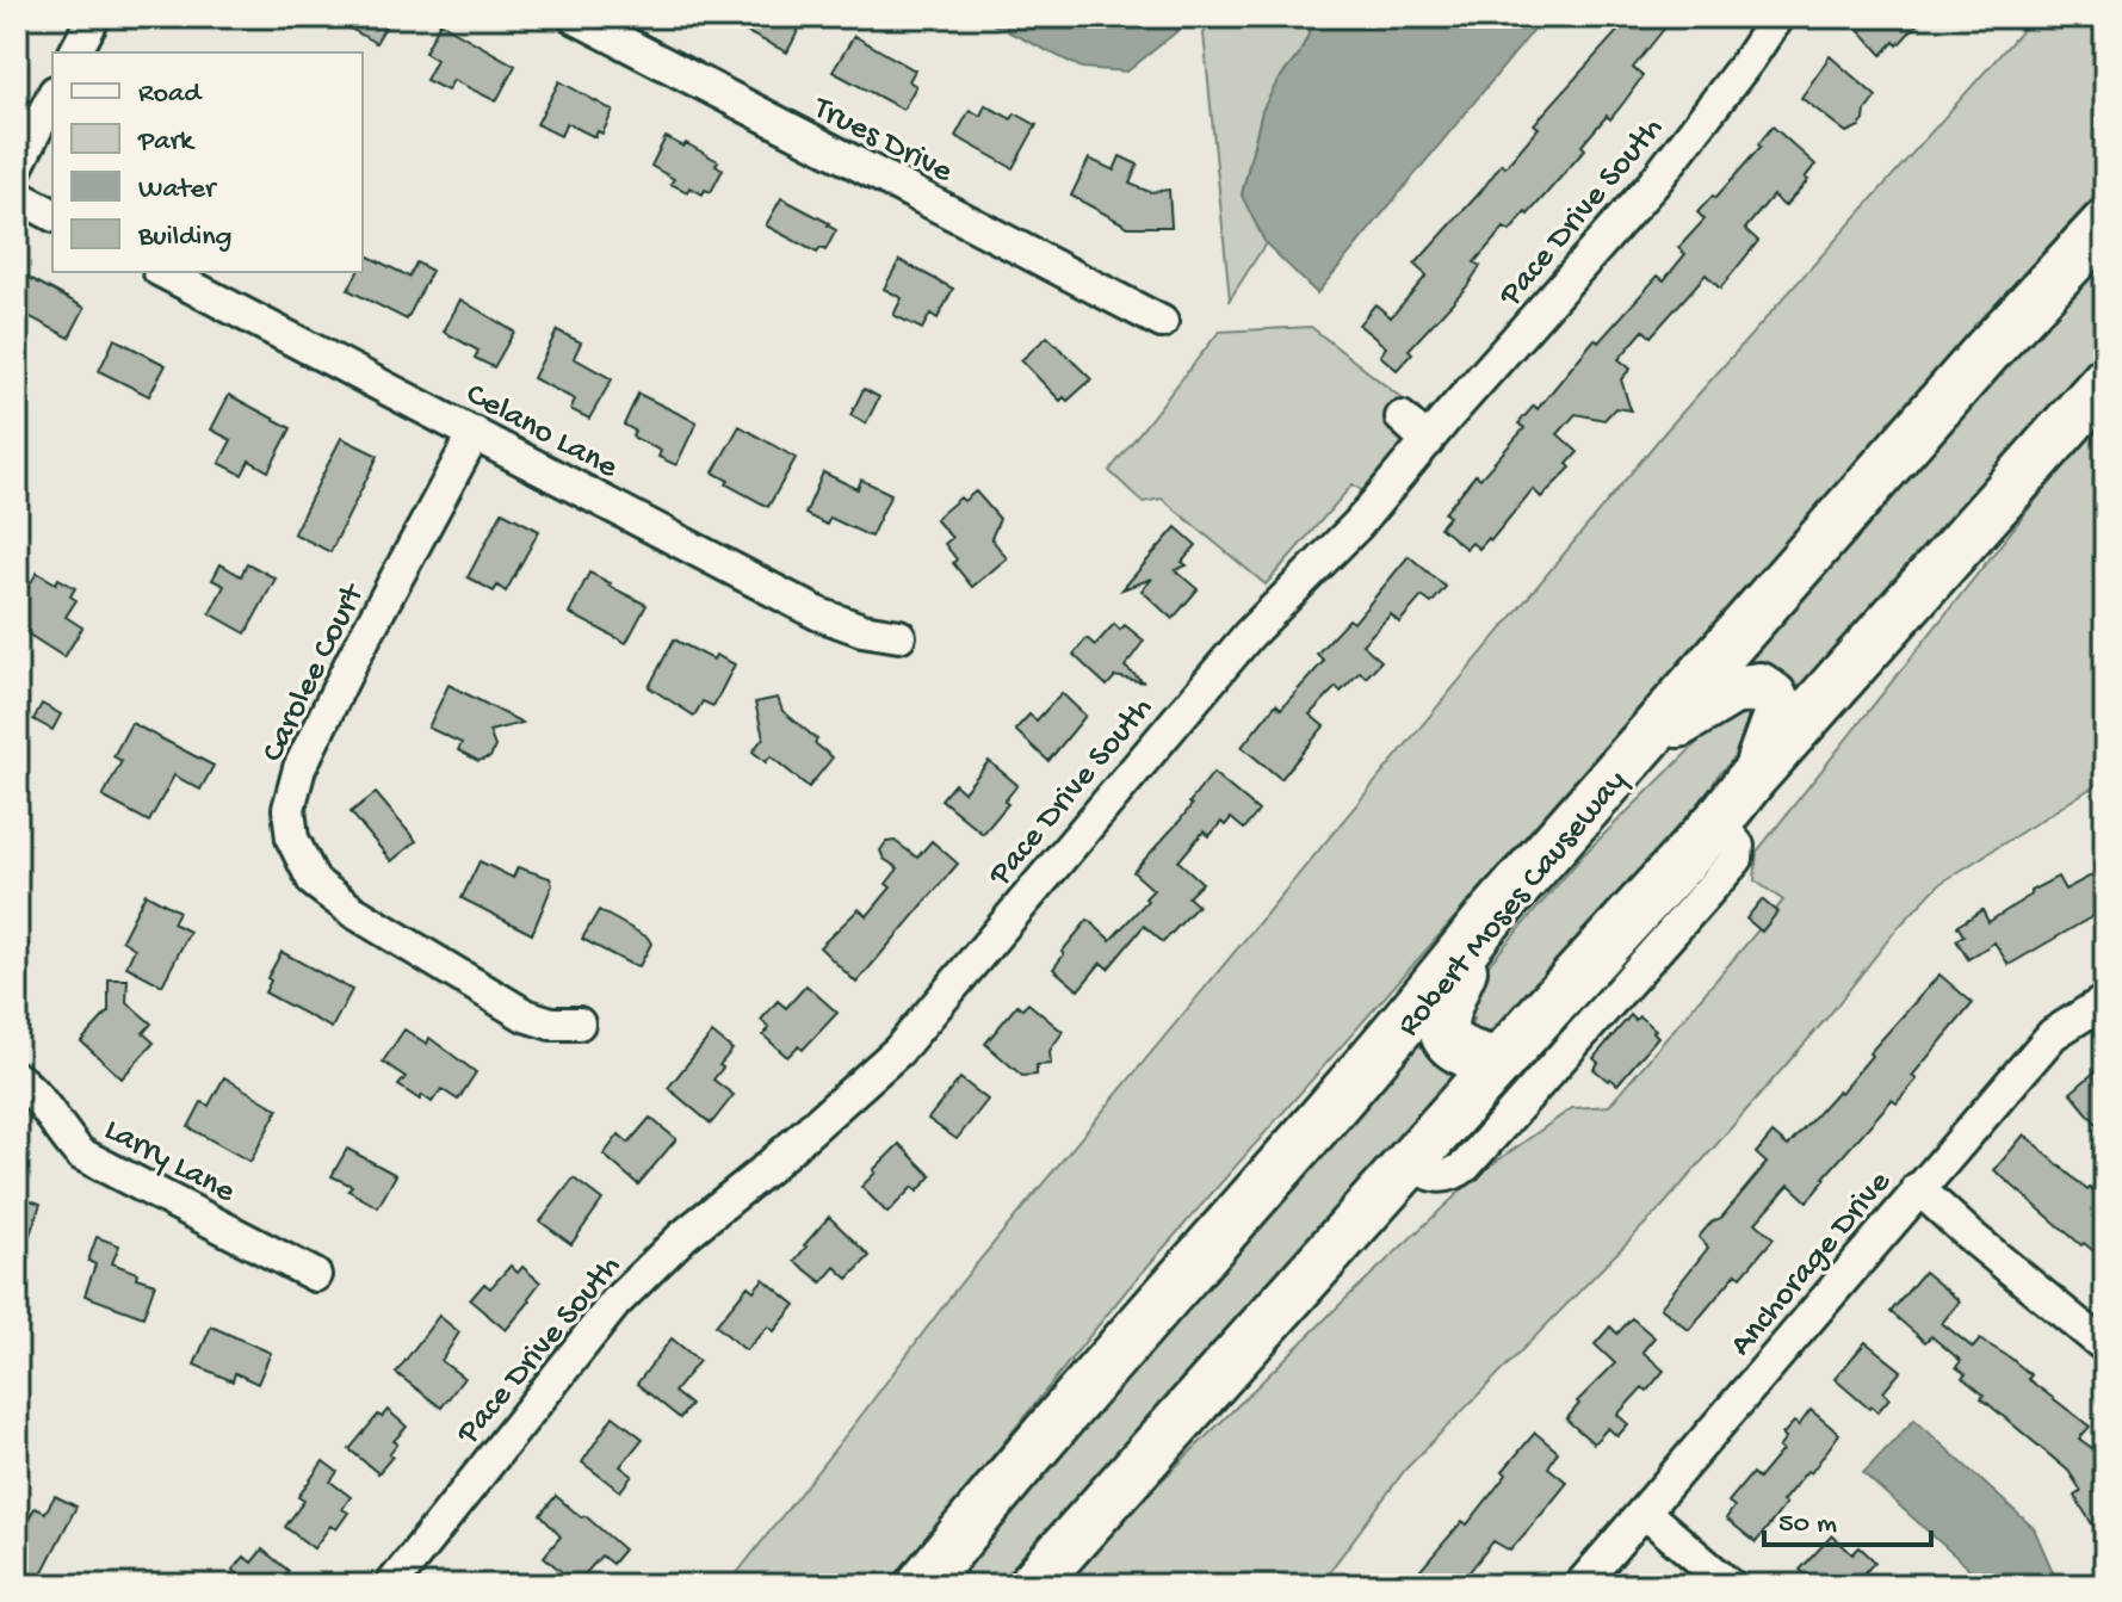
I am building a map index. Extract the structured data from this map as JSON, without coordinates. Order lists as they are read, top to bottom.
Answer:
{
  "streets": {
    "highway": ["Robert Moses Causeway"],
    "street": [
      "Trues Drive",
      "Pace Drive South",
      "Celano Lane",
      "Carolee Court",
      "Larry Lane",
      "Anchorage Drive"
    ]
  },
  "crossings": [
    ["Celano Lane", "Carolee Court"]
  ],
  "legend": [
    "Road",
    "Park",
    "Water",
    "Building"
  ],
  "scale_bar": "50 m"
}
